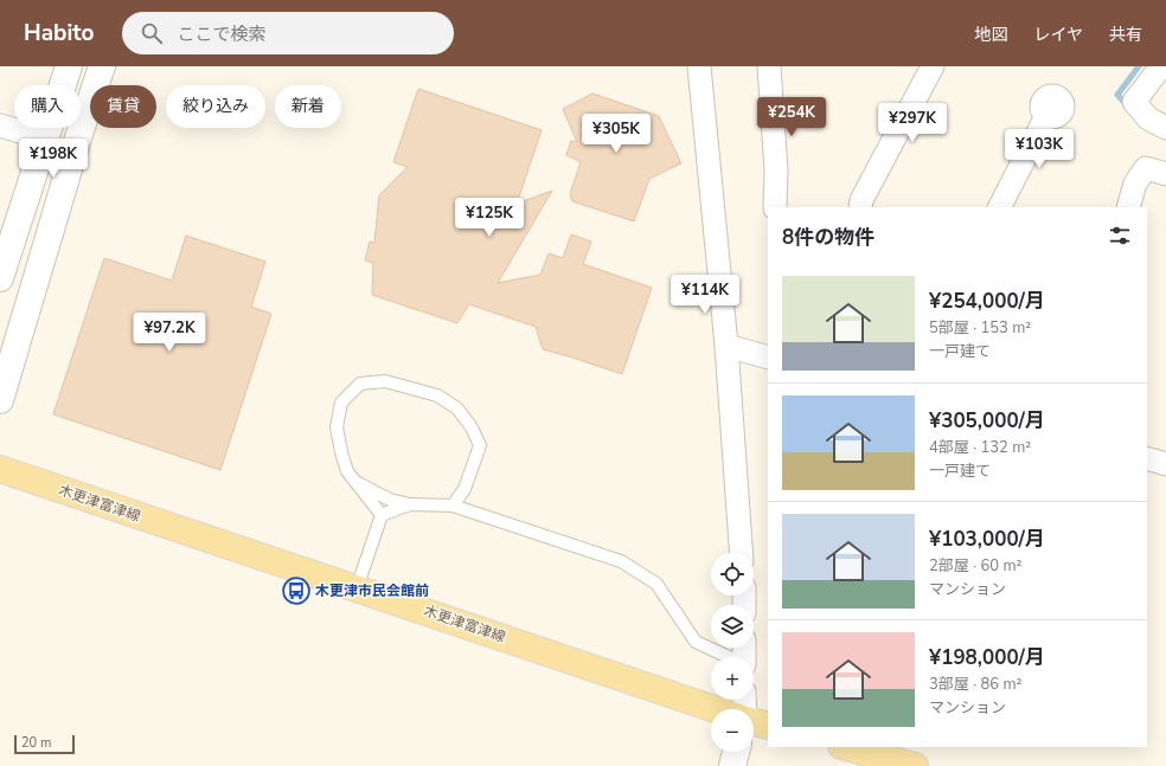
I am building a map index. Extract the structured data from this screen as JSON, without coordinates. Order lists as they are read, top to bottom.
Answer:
{
  "streets": {
    "main road": ["木更津富津線"]
  },
  "places": {
    "bus stop": ["木更津市民会館前"]
  },
  "scale_bar": "20 m",
  "page": {
    "header": "Habito",
    "search": "ここで検索",
    "nav": ["地図", "レイヤ", "共有"],
    "chip": [
      "購入",
      "賃貸",
      "絞り込み",
      "新着"
    ],
    "price": [
      "¥254K",
      "¥297K",
      "¥305K",
      "¥103K",
      "¥198K",
      "¥125K",
      "¥114K",
      "¥97.2K"
    ],
    "heading": "8件の物件",
    "list": [
      {
        "name": "¥254,000/月",
        "note": "5部屋 · 153 m² · 一戸建て"
      },
      {
        "name": "¥305,000/月",
        "note": "4部屋 · 132 m² · 一戸建て"
      },
      {
        "name": "¥103,000/月",
        "note": "2部屋 · 60 m² · マンション"
      },
      {
        "name": "¥198,000/月",
        "note": "3部屋 · 86 m² · マンション"
      }
    ],
    "map_buttons": ["+", "−"],
    "scale": "20 m"
  }
}
